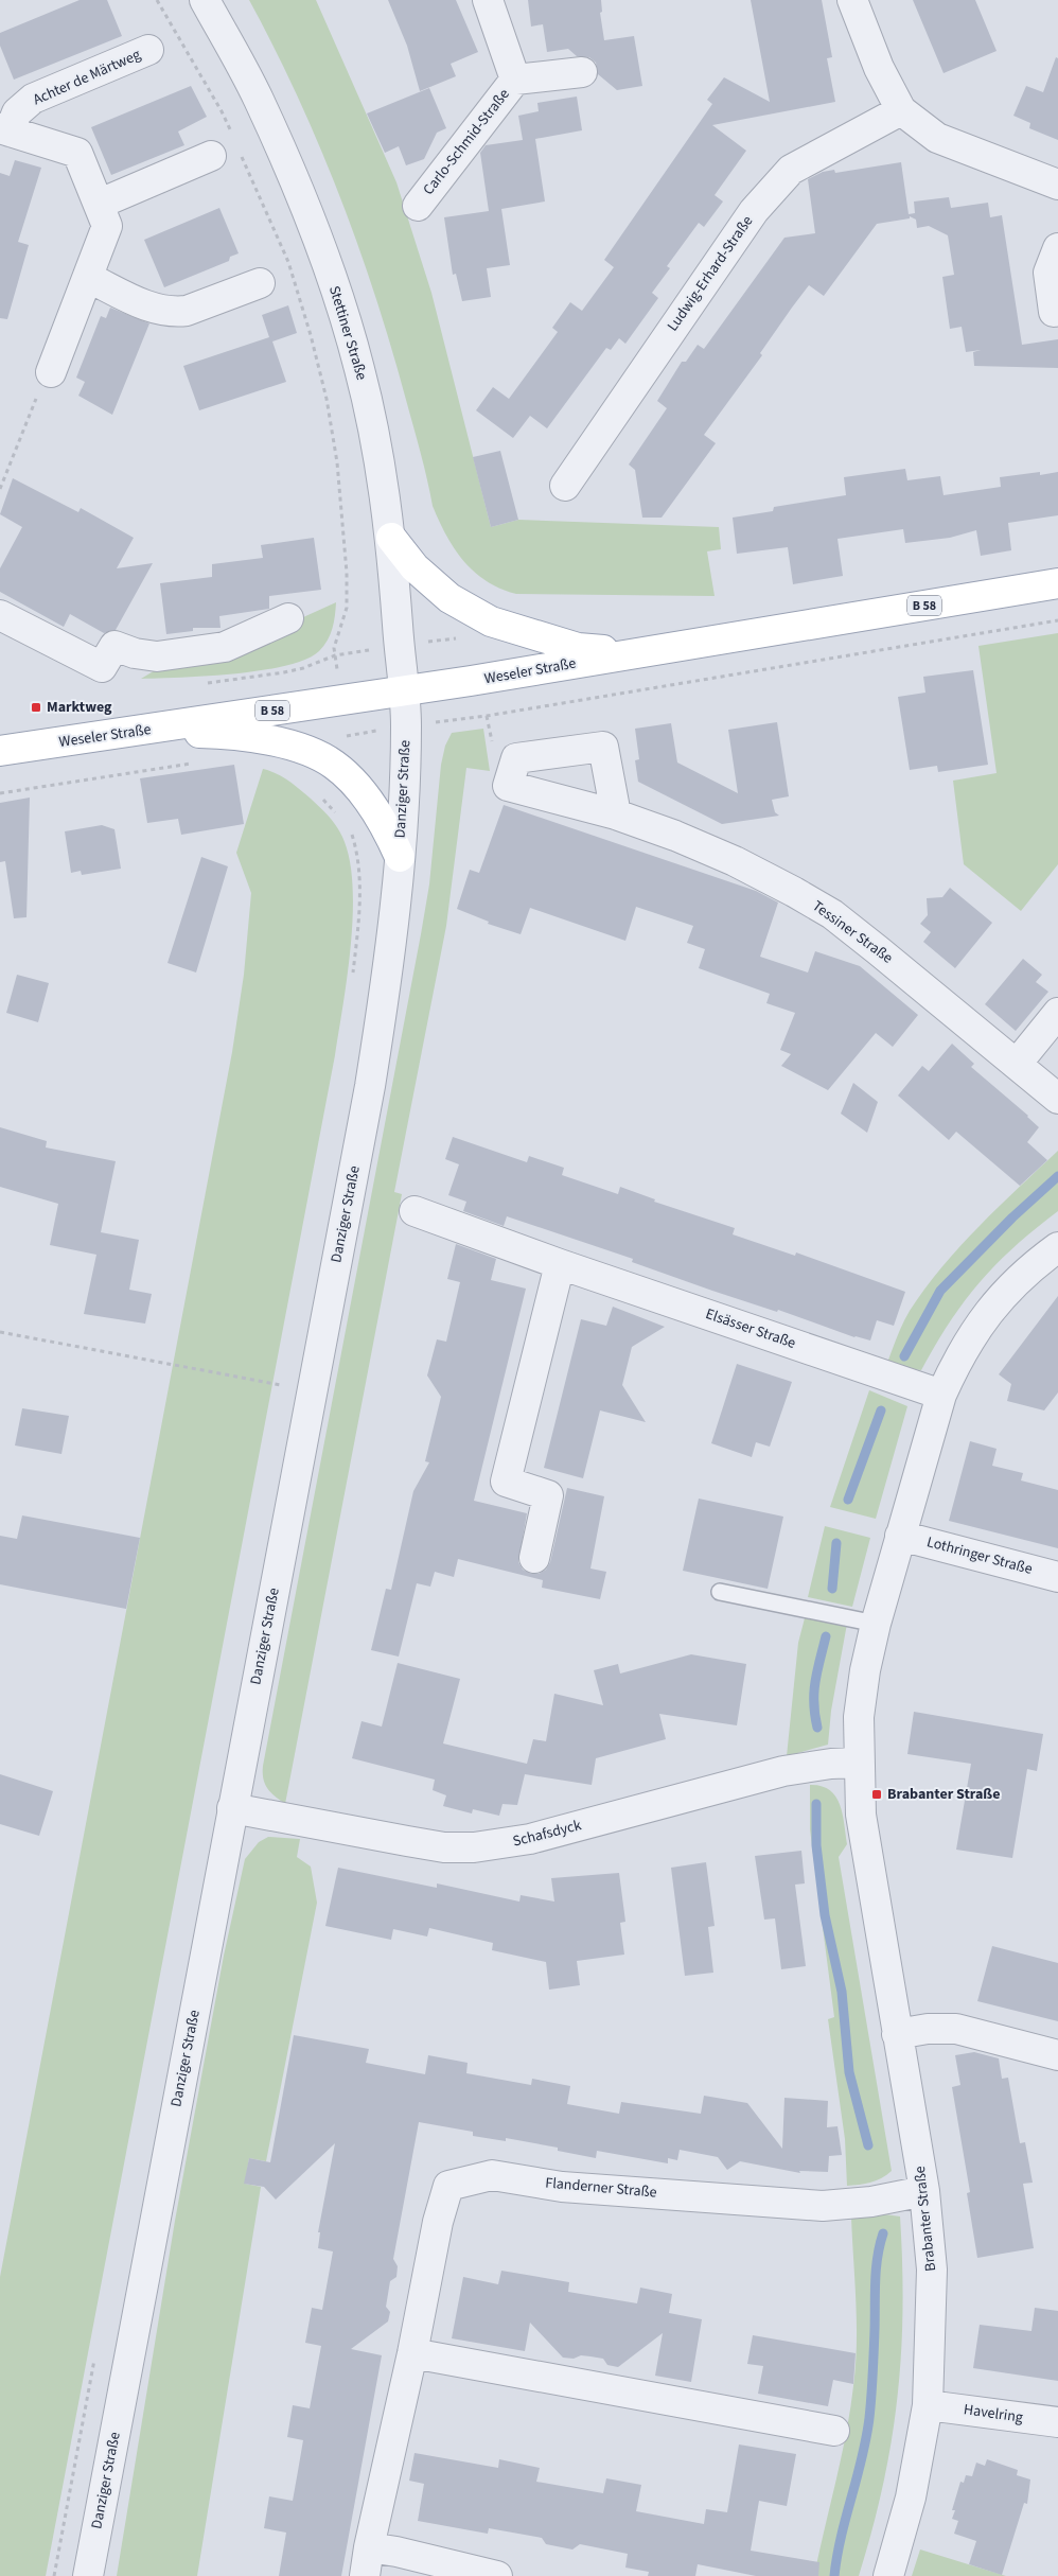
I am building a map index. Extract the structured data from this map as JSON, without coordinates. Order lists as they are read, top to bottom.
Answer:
{
  "streets": {
    "main road": ["B 58", "Weseler Straße"],
    "street": [
      "Achter de Märtweg",
      "Carlo-Schmid-Straße",
      "Ludwig-Erhard-Straße",
      "Stettiner Straße",
      "Danziger Straße",
      "Tessiner Straße",
      "Elsässer Straße",
      "Lothringer Straße",
      "Schafsdyck",
      "Flanderner Straße",
      "Brabanter Straße",
      "Havelring"
    ]
  },
  "crossings": [
    ["Stettiner Straße", "Weseler Straße"],
    ["Stettiner Straße", "Danziger Straße"],
    ["Weseler Straße", "Danziger Straße"],
    ["Danziger Straße", "Schafsdyck"],
    ["Elsässer Straße", "Brabanter Straße"],
    ["Lothringer Straße", "Brabanter Straße"],
    ["Schafsdyck", "Brabanter Straße"],
    ["Flanderner Straße", "Brabanter Straße"],
    ["Brabanter Straße", "Havelring"]
  ],
  "places": {
    "transit": ["Marktweg", "Brabanter Straße"]
  }
}
